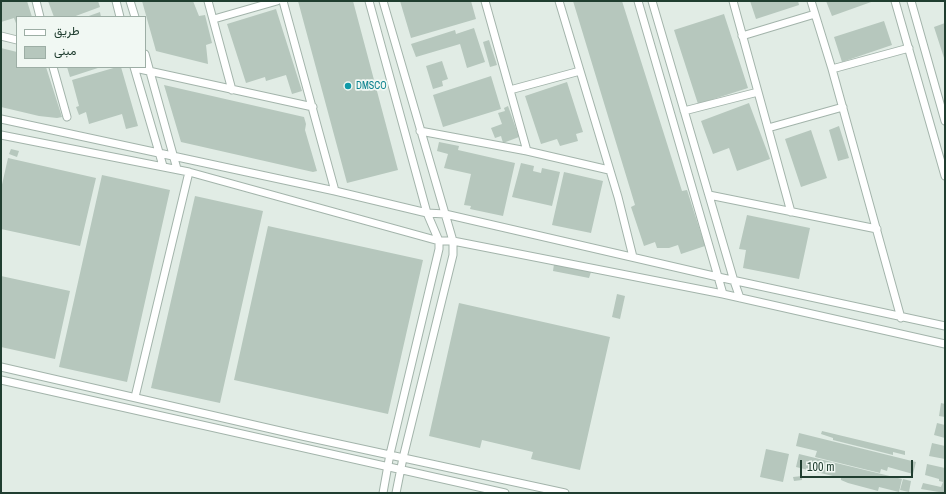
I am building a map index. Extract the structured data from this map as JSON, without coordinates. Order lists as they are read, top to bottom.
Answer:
{
  "places": ["DMSCO"],
  "legend": ["طريق", "مبنى"],
  "scale_bar": "100 m"
}
